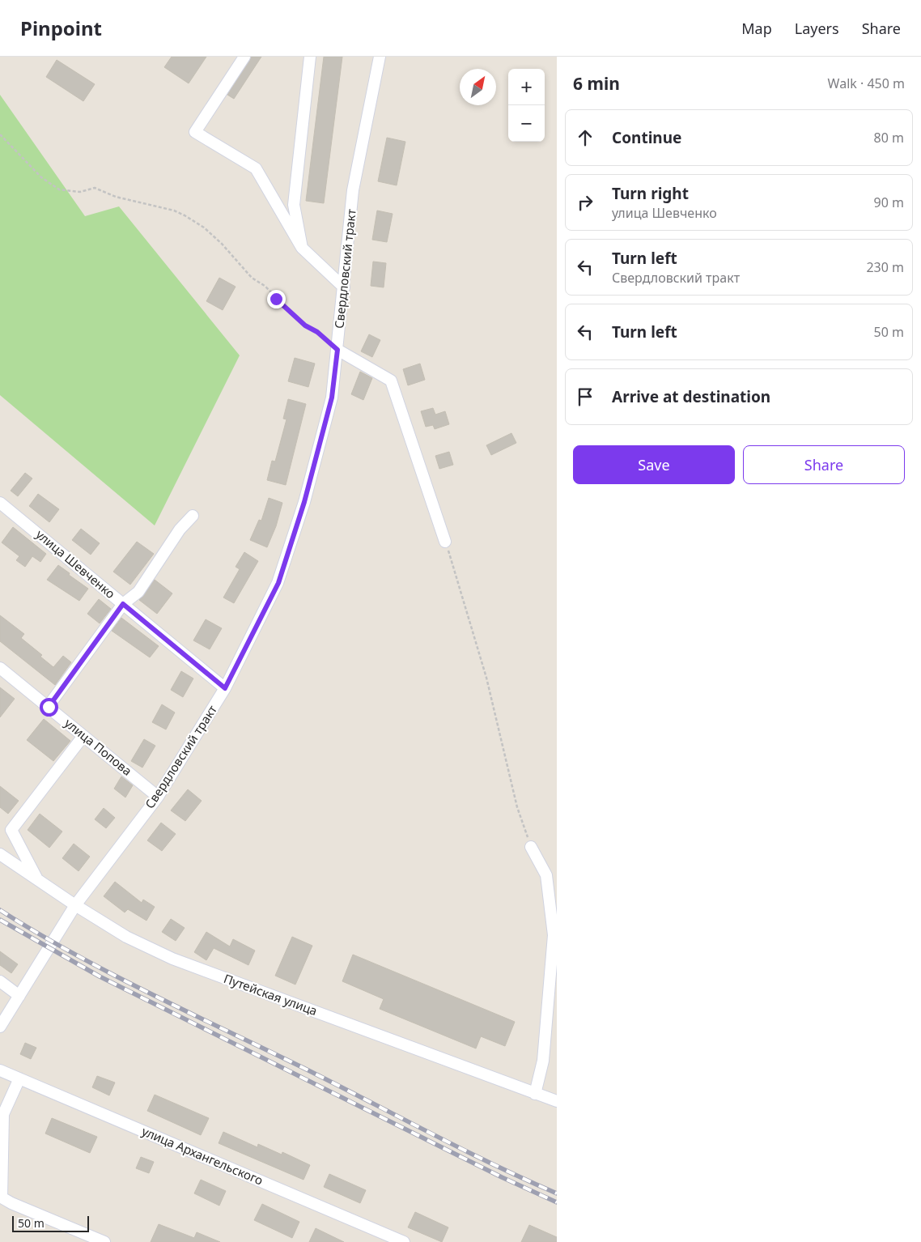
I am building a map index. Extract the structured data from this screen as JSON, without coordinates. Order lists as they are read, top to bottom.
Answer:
{
  "streets": {
    "street": [
      "Свердловский тракт",
      "улица Шевченко",
      "улица Попова",
      "Путейская улица",
      "улица Архангельского"
    ]
  },
  "crossings": [
    ["Свердловский тракт", "улица Шевченко"],
    ["Свердловский тракт", "улица Попова"],
    ["Свердловский тракт", "Путейская улица"]
  ],
  "scale_bar": "50 m",
  "north": "top right",
  "page": {
    "header": "Pinpoint",
    "nav": ["Map", "Layers", "Share"],
    "heading": ["6 min", "Walk · 450 m"],
    "map_buttons": ["+", "−"],
    "list": [
      ["Continue", "80 m"],
      ["Turn right", "улица Шевченко", "90 m"],
      ["Turn left", "Свердловский тракт", "230 m"],
      ["Turn left", "50 m"],
      "Arrive at destination"
    ],
    "buttons": ["Save", "Share"],
    "scale": "50 m"
  }
}
